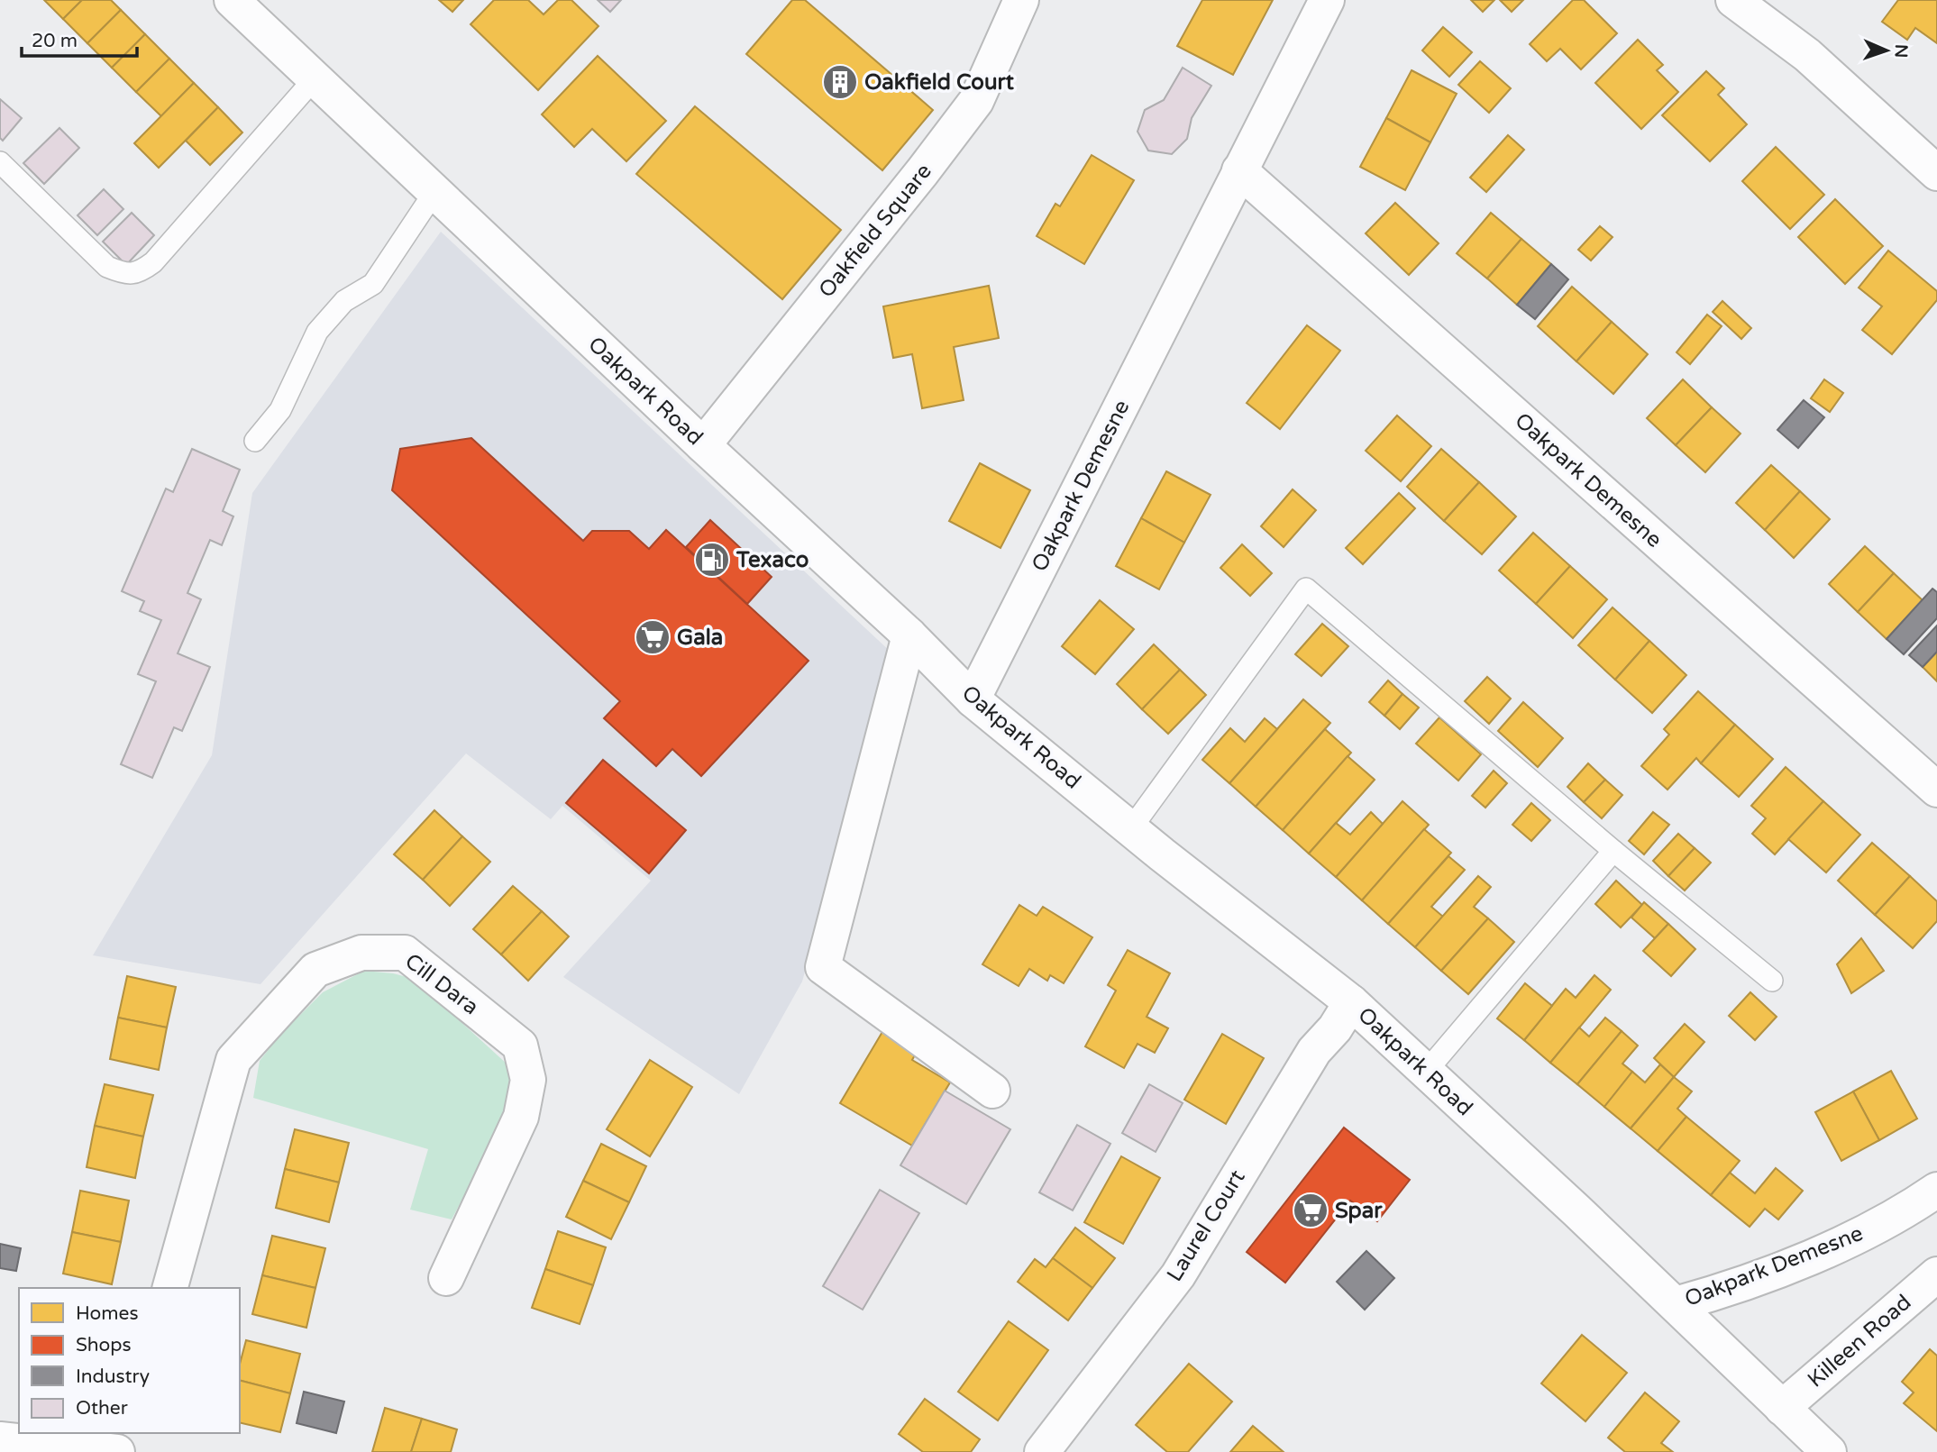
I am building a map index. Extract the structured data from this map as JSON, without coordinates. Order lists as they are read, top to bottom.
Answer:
{
  "streets": {
    "street": [
      "Oakfield Square",
      "Oakpark Road",
      "Oakpark Demesne",
      "Cill Dara",
      "Laurel Court",
      "Killeen Road"
    ]
  },
  "crossings": [
    ["Oakfield Square", "Oakpark Road"],
    ["Oakpark Road", "Oakpark Demesne"],
    ["Oakpark Road", "Laurel Court"],
    ["Oakpark Road", "Killeen Road"]
  ],
  "places": {
    "building": ["Oakfield Court"],
    "fuel station": ["Texaco"],
    "supermarket": ["Gala", "Spar"]
  },
  "legend": [
    "Homes",
    "Shops",
    "Industry",
    "Other"
  ],
  "scale_bar": "20 m",
  "north": "right"
}
